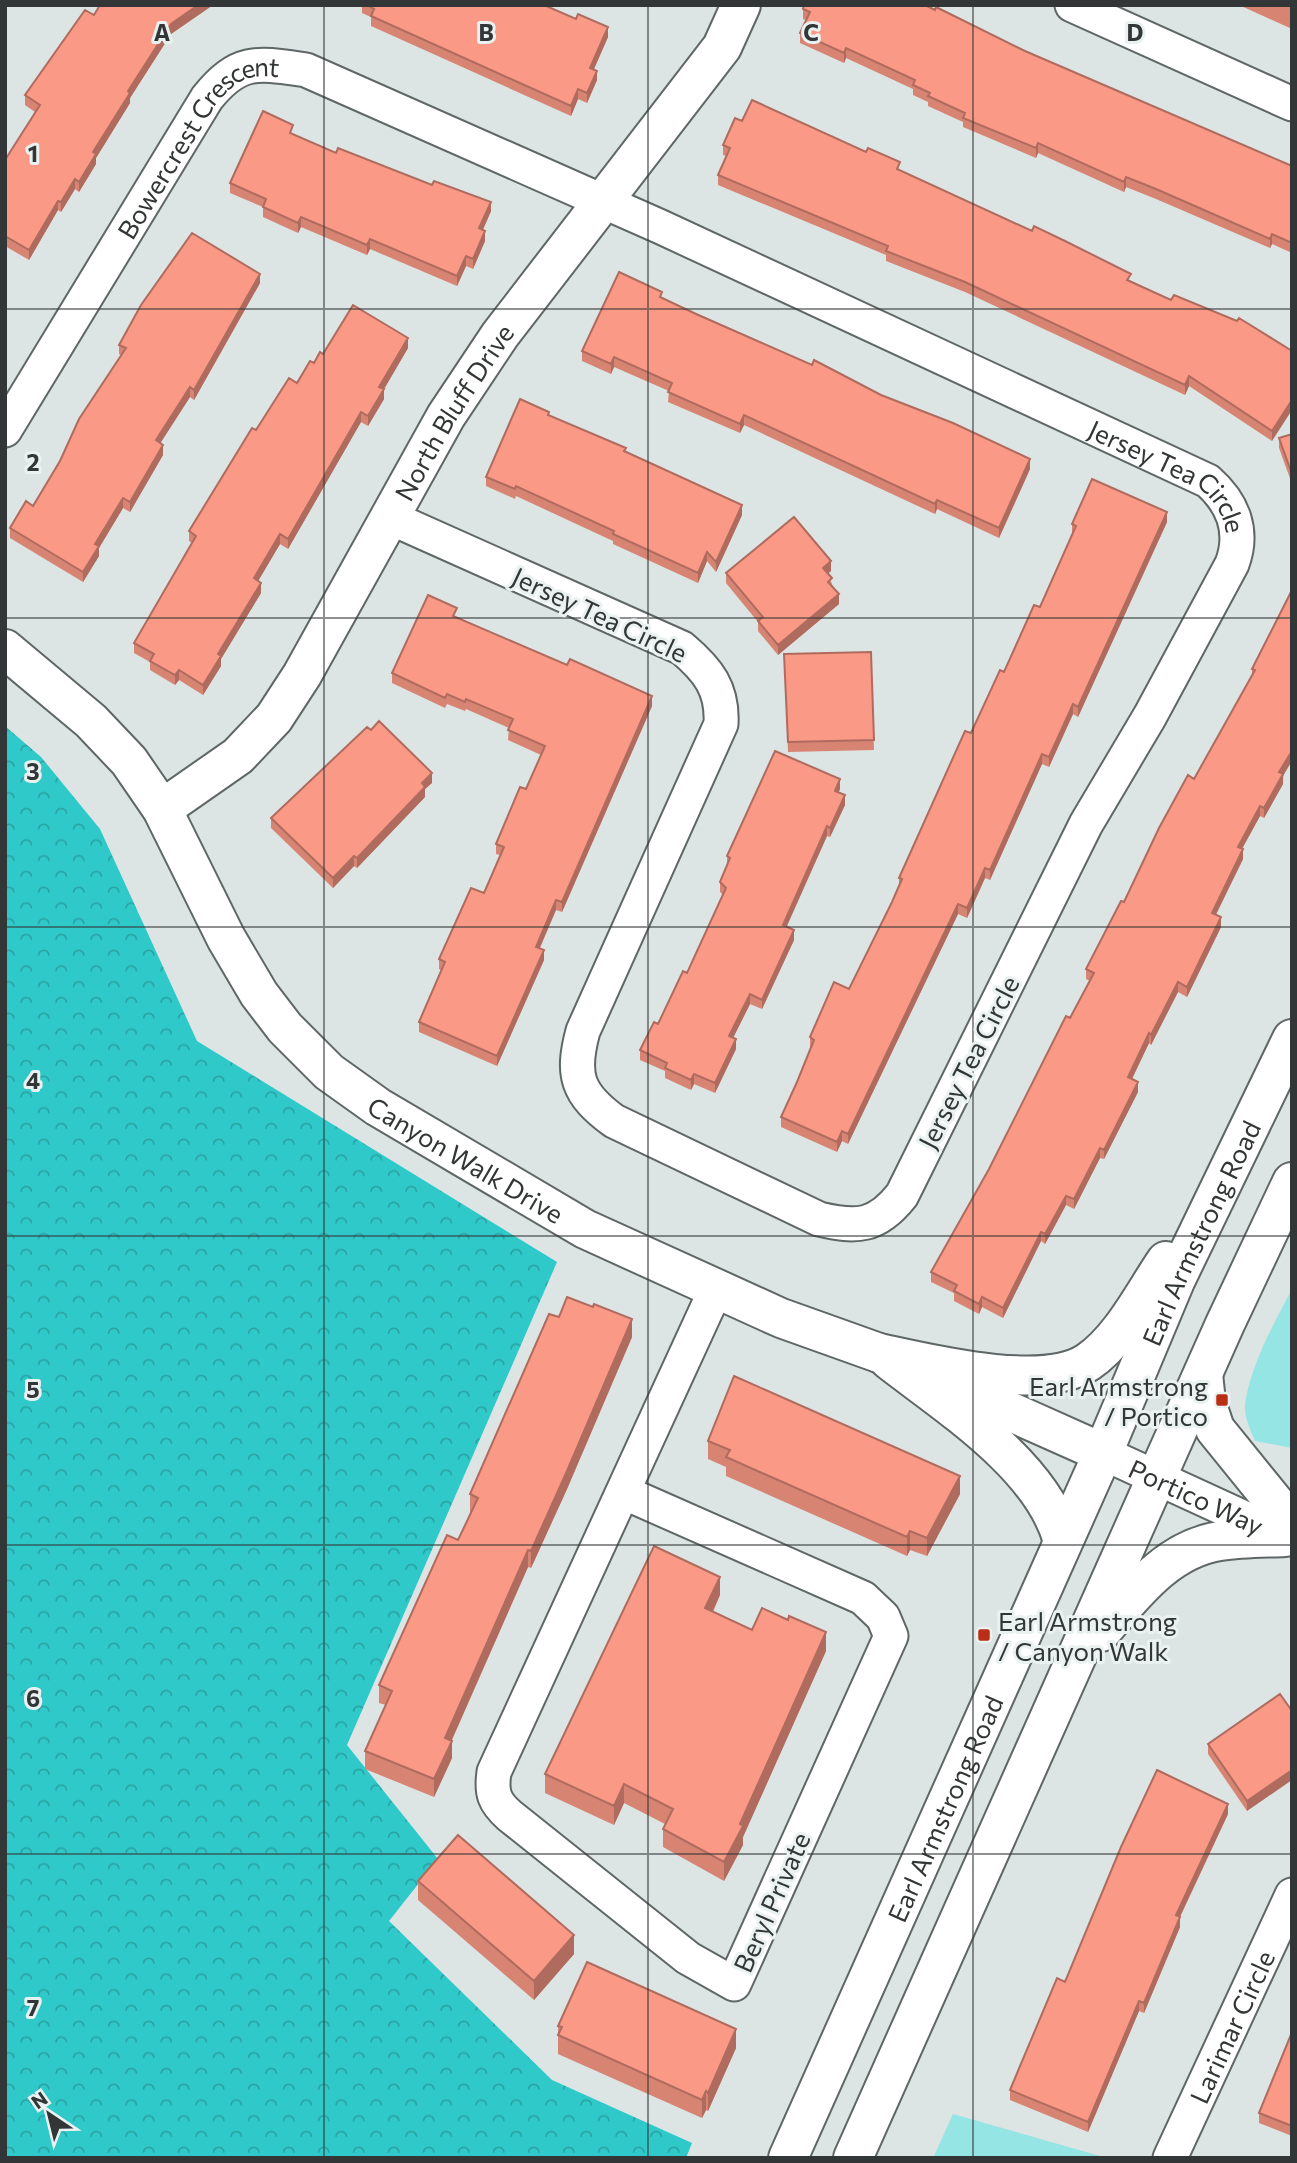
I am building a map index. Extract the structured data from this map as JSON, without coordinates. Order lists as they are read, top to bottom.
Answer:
{
  "streets": {
    "main road": ["North Bluff Drive", "Canyon Walk Drive", "Earl Armstrong Road"],
    "street": [
      "Bowercrest Crescent",
      "Jersey Tea Circle",
      "Portico Way",
      "Beryl Private",
      "Larimar Circle"
    ]
  },
  "crossings": [
    ["Bowercrest Crescent", "North Bluff Drive"],
    ["Bowercrest Crescent", "Jersey Tea Circle"],
    ["North Bluff Drive", "Jersey Tea Circle"],
    ["North Bluff Drive", "Canyon Walk Drive"],
    ["Canyon Walk Drive", "Earl Armstrong Road"],
    ["Canyon Walk Drive", "Portico Way"],
    ["Canyon Walk Drive", "Beryl Private"],
    ["Earl Armstrong Road", "Portico Way"]
  ],
  "places": {
    "transit": ["Earl Armstrong / Portico", "Earl Armstrong / Canyon Walk"]
  },
  "north": "top left",
  "grid": {
    "columns": [
      "A",
      "B",
      "C",
      "D"
    ],
    "rows": [
      "1",
      "2",
      "3",
      "4",
      "5",
      "6",
      "7"
    ]
  }
}
